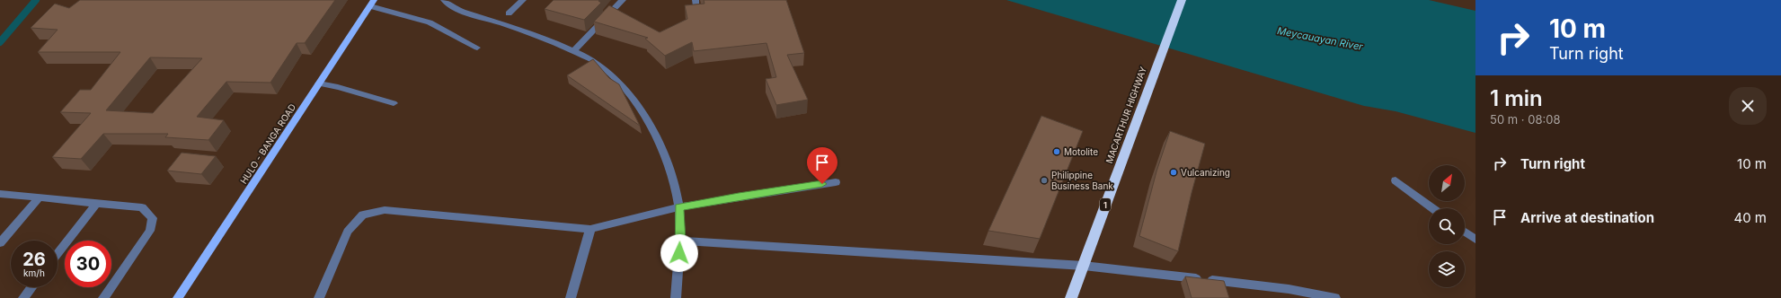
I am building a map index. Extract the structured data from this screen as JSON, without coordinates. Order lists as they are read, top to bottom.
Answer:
{
  "streets": {
    "highway": ["MACARTHUR HIGHWAY", "1"],
    "main road": ["HULO - BANGA ROAD"]
  },
  "water": ["Meycauayan River"],
  "places": ["Motolite", "Vulcanizing", "Philippine Business Bank"],
  "north": "top right",
  "page": {
    "turn": ["10 m", "Turn right"],
    "heading": ["1 min", "50 m · 08:08"],
    "list": [
      {
        "name": "Turn right",
        "value": "10 m"
      },
      {
        "name": "Arrive at destination",
        "value": "40 m"
      }
    ],
    "speed": "26 km/h",
    "limit": "30"
  }
}
